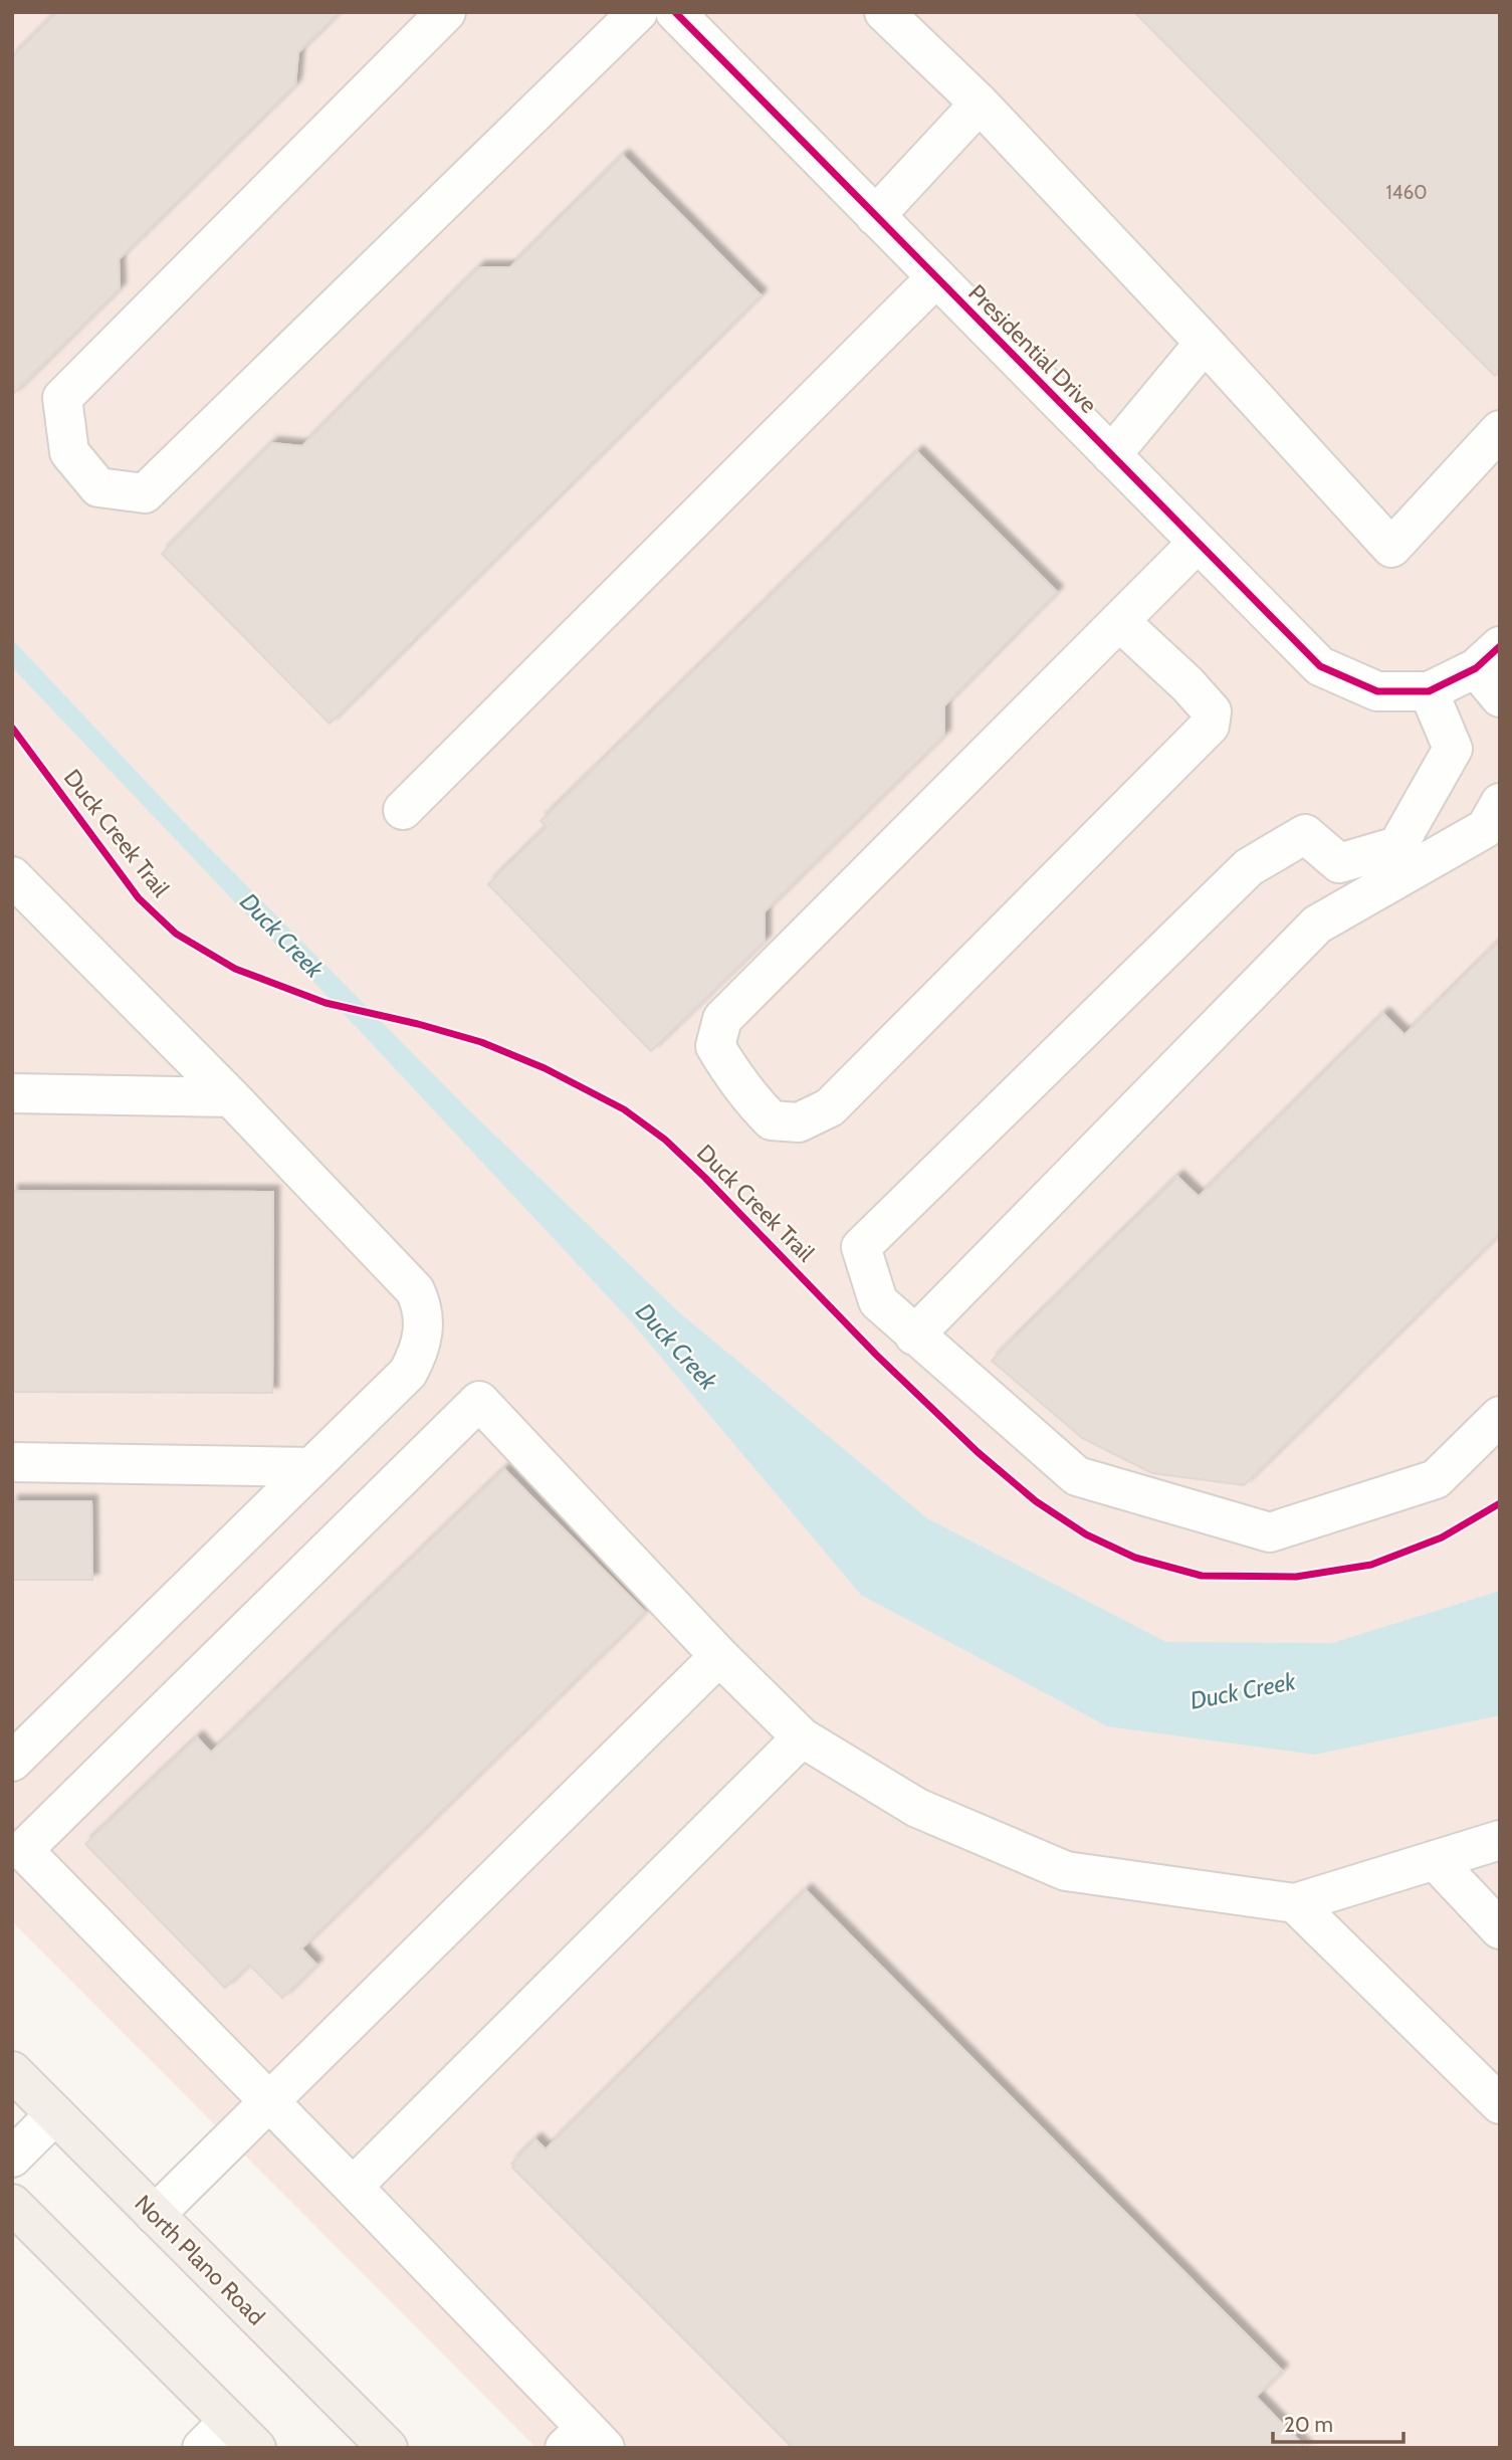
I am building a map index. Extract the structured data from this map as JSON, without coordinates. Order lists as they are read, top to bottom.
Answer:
{
  "streets": {
    "main road": ["North Plano Road"],
    "street": ["Presidential Drive"],
    "cycle path": ["Duck Creek Trail"]
  },
  "water": ["Duck Creek"],
  "house_numbers": ["1460"],
  "scale_bar": "20 m"
}
